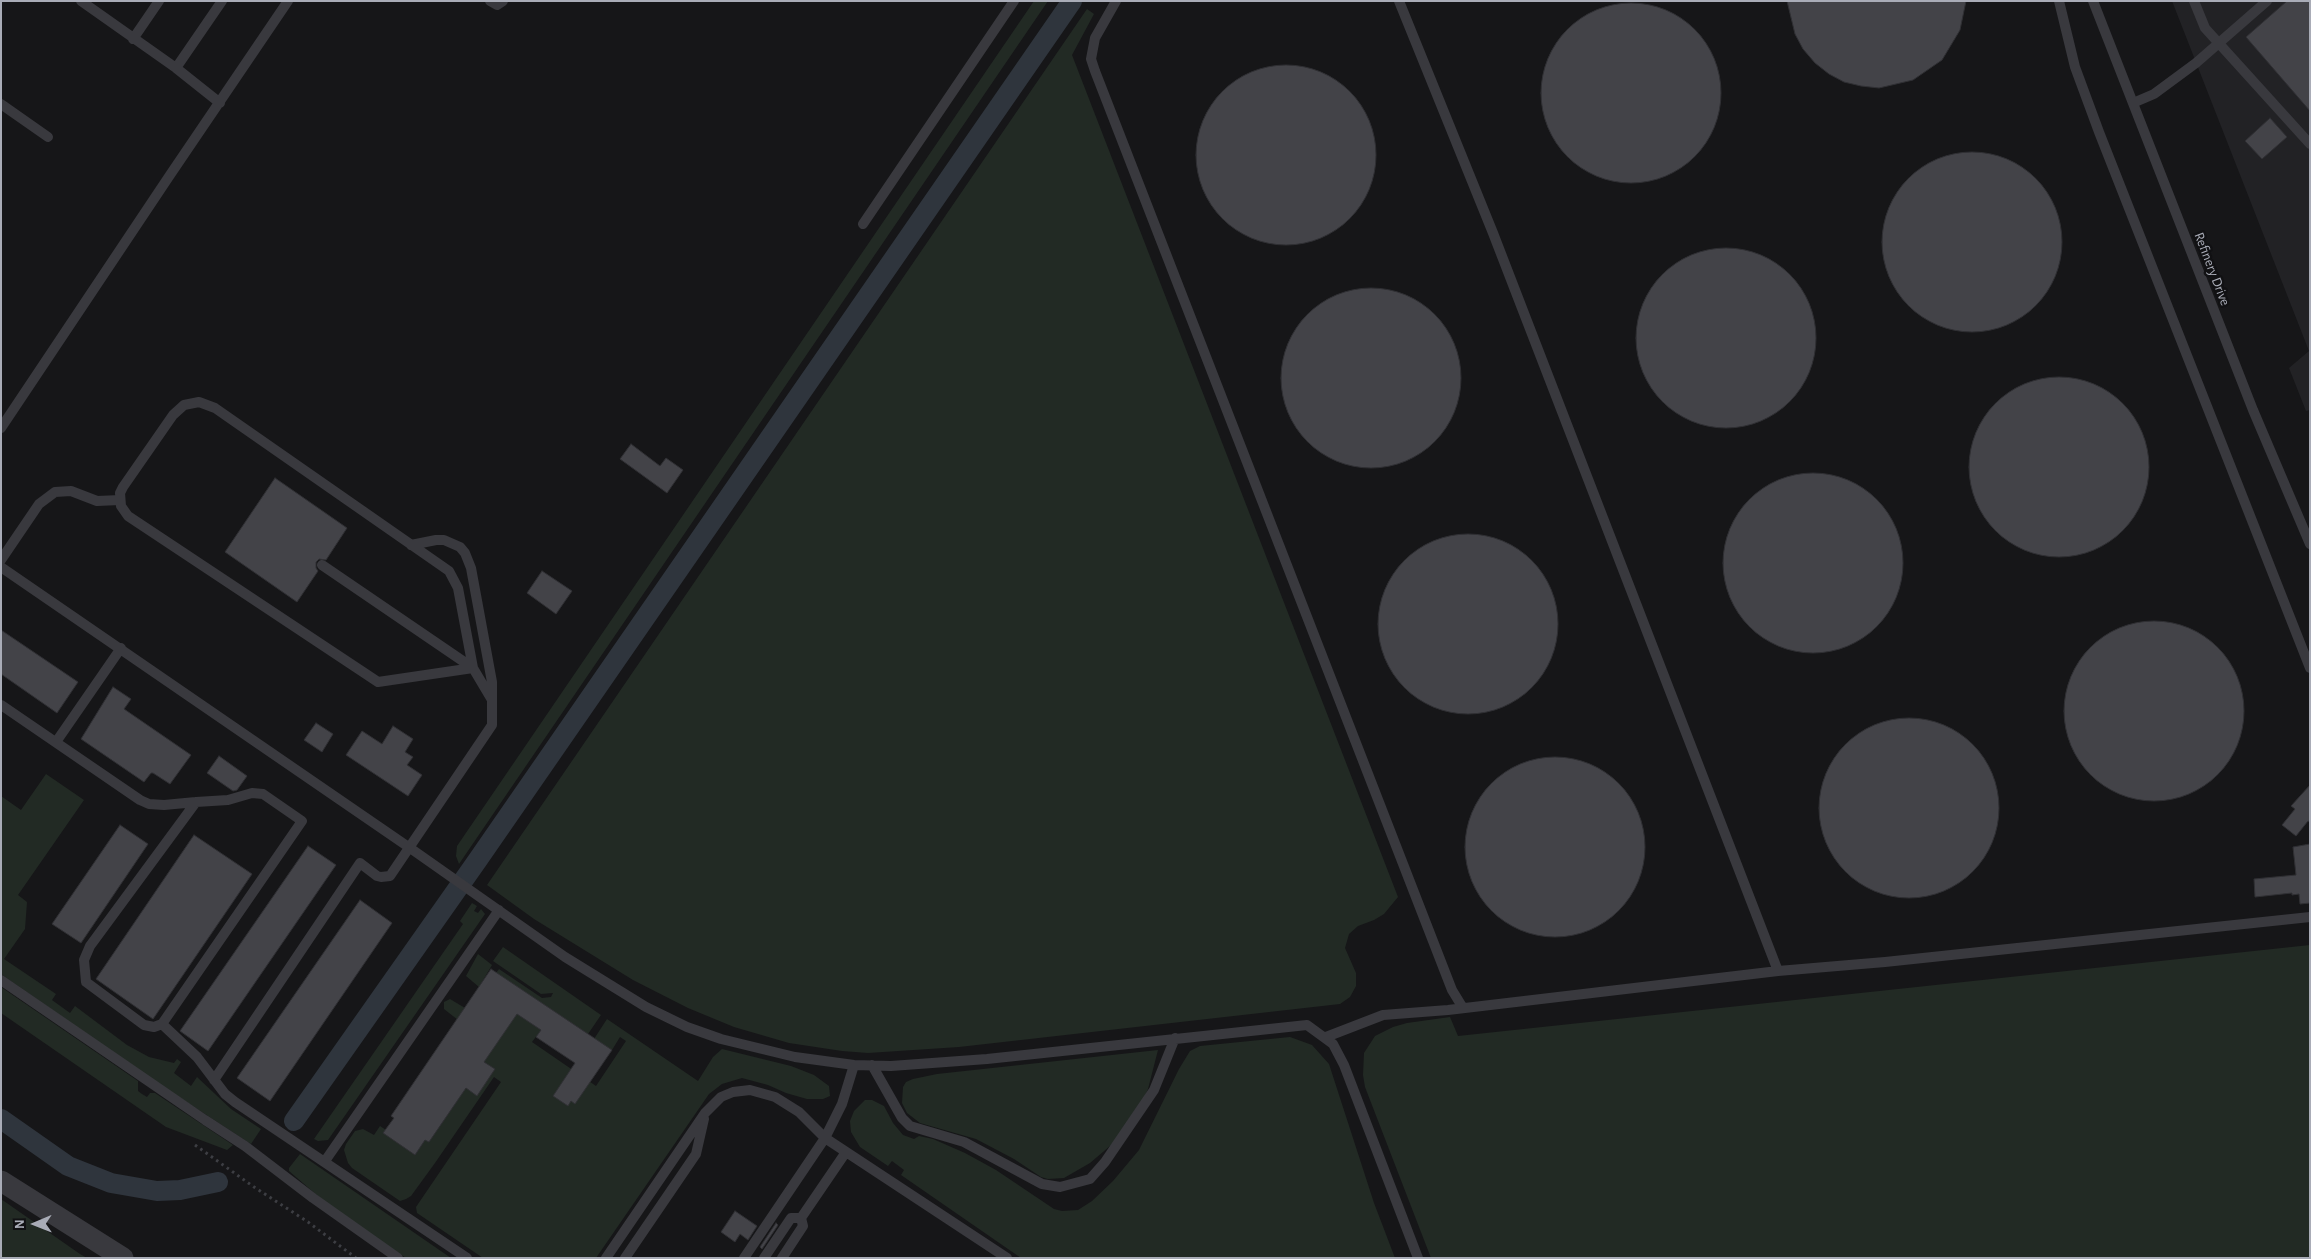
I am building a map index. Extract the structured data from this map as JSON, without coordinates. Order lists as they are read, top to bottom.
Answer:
{
  "streets": {
    "lane": ["Refinery Drive"]
  },
  "north": "left"
}
